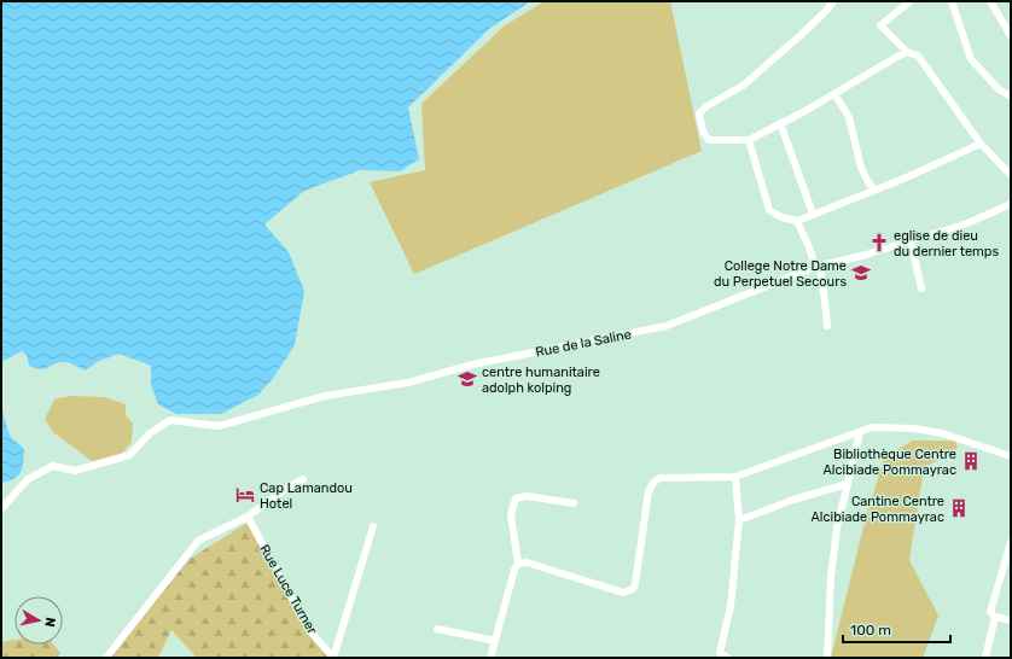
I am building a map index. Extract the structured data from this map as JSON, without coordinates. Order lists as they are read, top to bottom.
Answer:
{
  "streets": {
    "street": ["Rue de la Saline", "Rue Luce Turner"]
  },
  "places": {
    "church": ["eglise de dieu du dernier temps"],
    "school or university": ["College Notre Dame du Perpetuel Secours", "centre humanitaire adolph kolping"],
    "building": ["Bibliothèque Centre Alcibiade Pommayrac", "Cantine Centre Alcibiade Pommayrac"],
    "hotel": ["Cap Lamandou Hotel"]
  },
  "scale_bar": "100 m",
  "north": "right"
}
